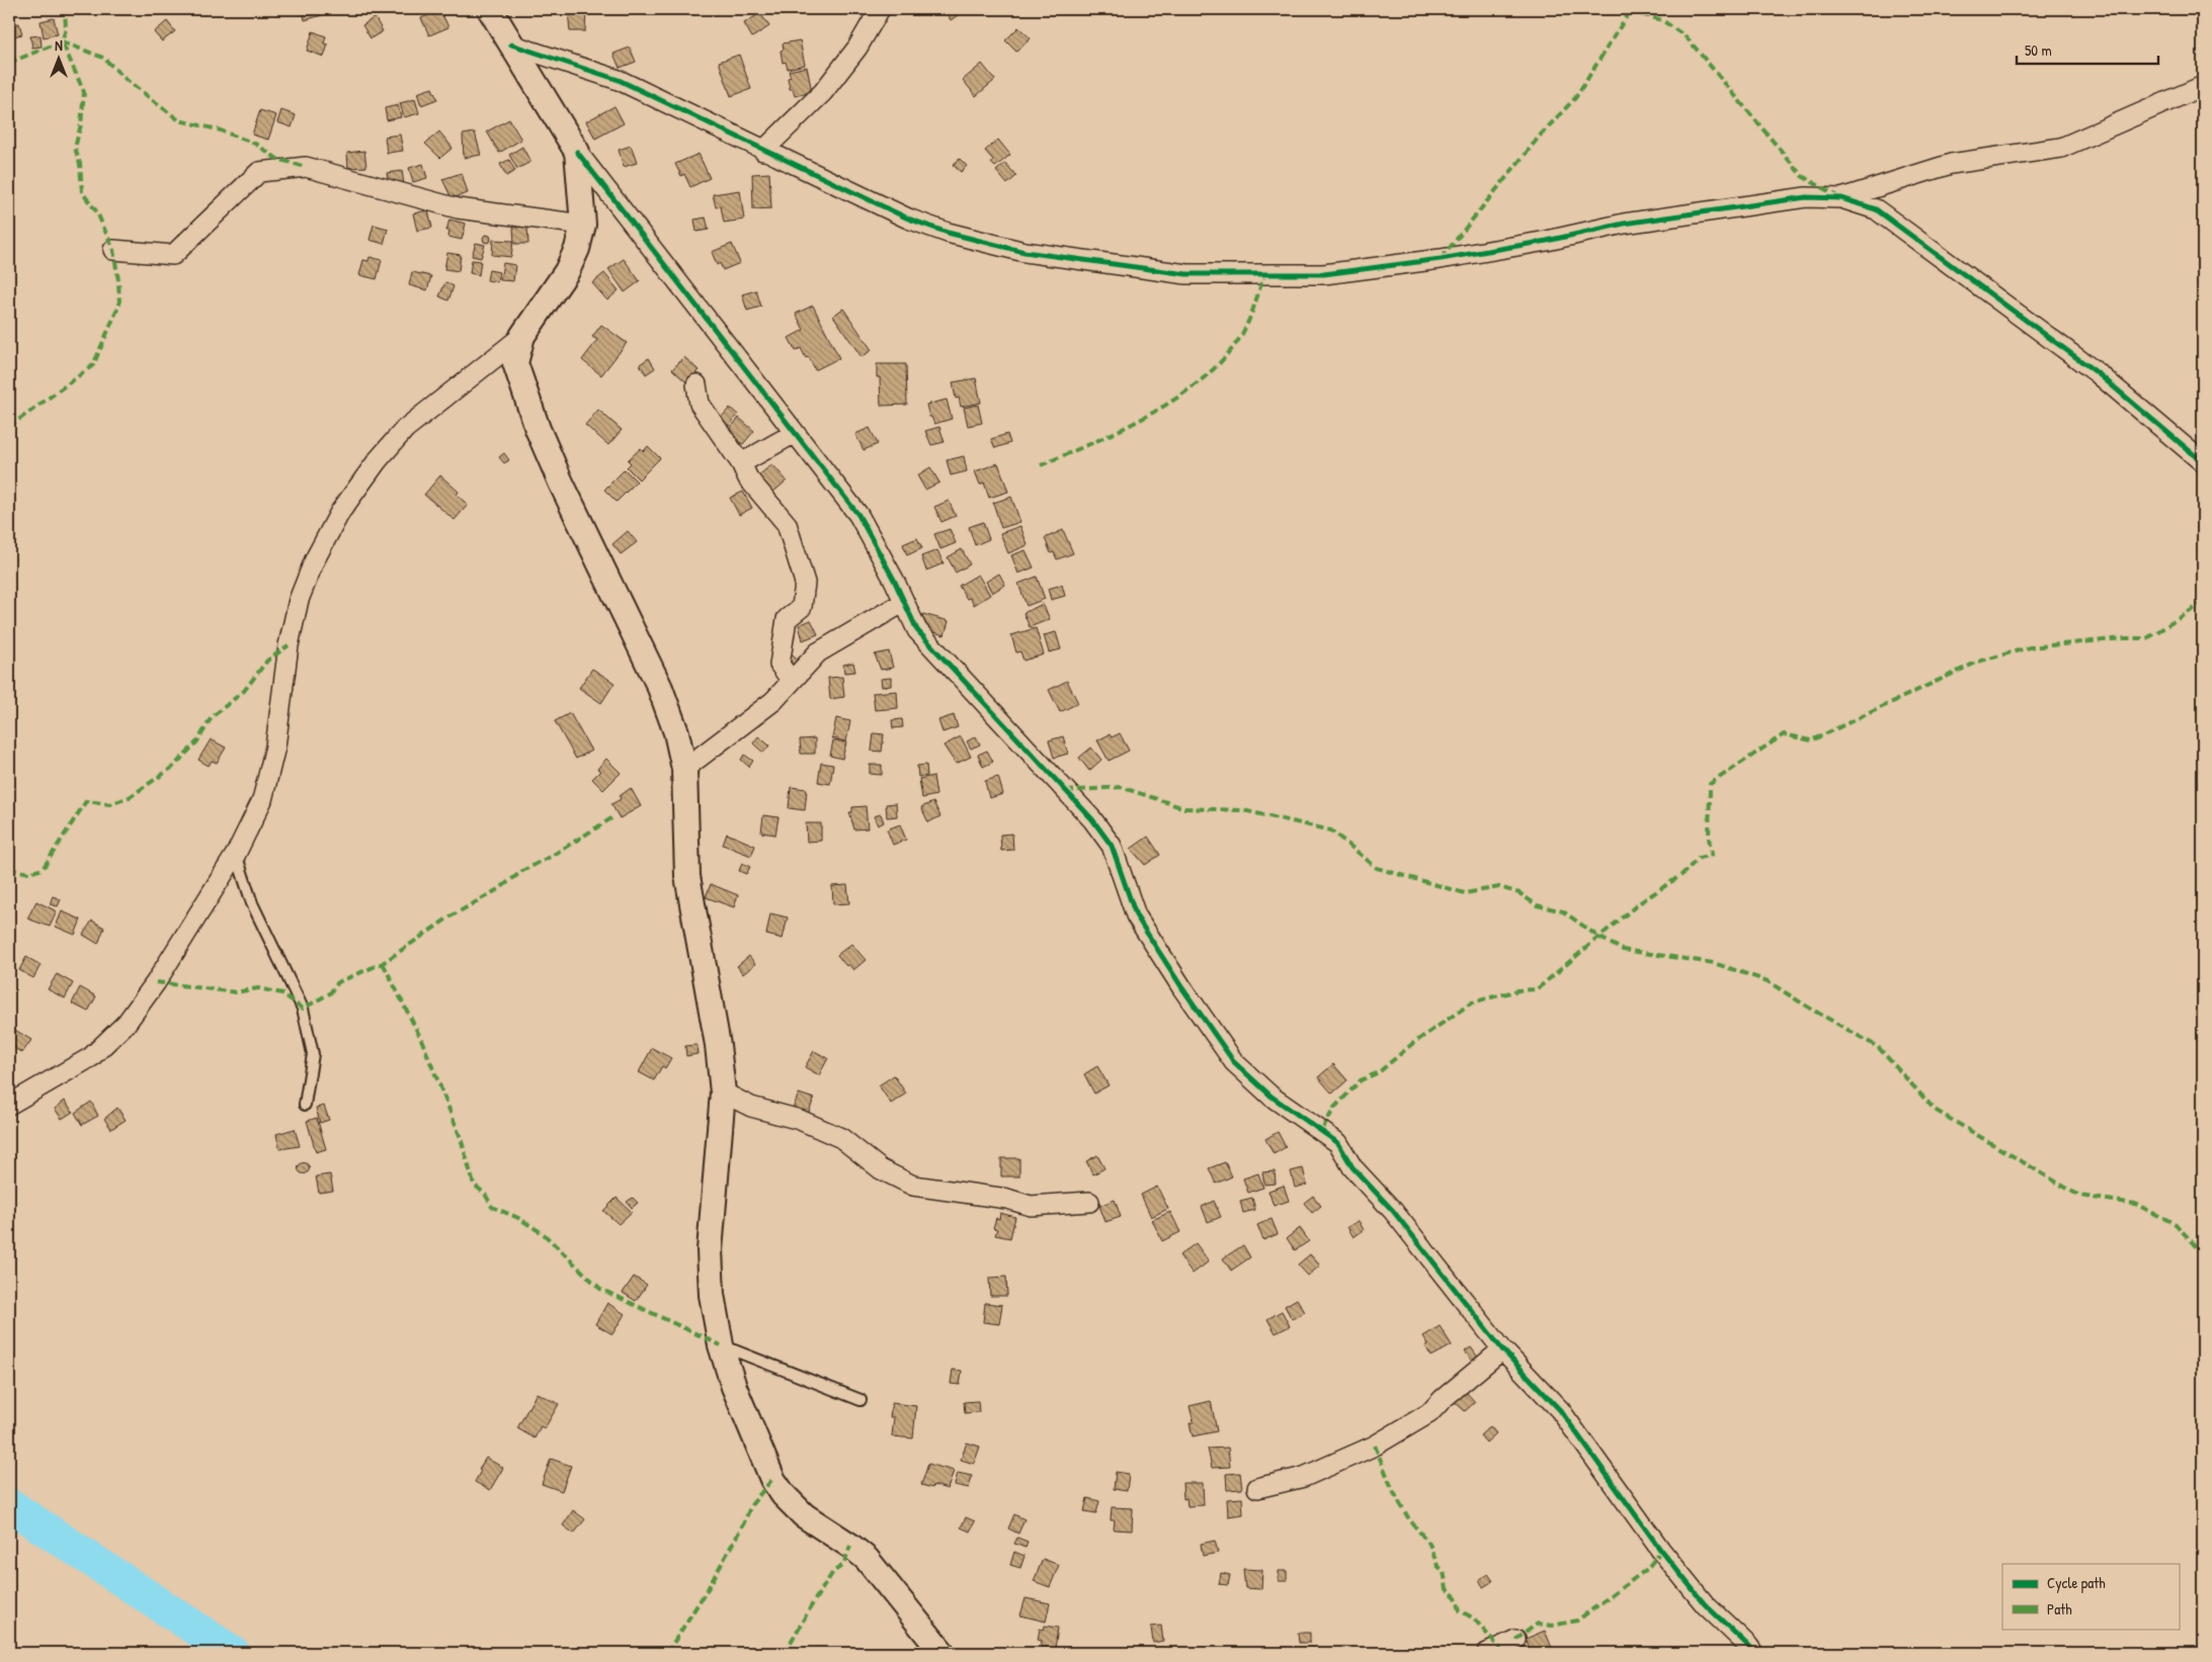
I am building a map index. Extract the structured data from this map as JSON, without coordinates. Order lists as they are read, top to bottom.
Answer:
{
  "legend": ["Cycle path", "Path"],
  "scale_bar": "50 m",
  "north": "top"
}
